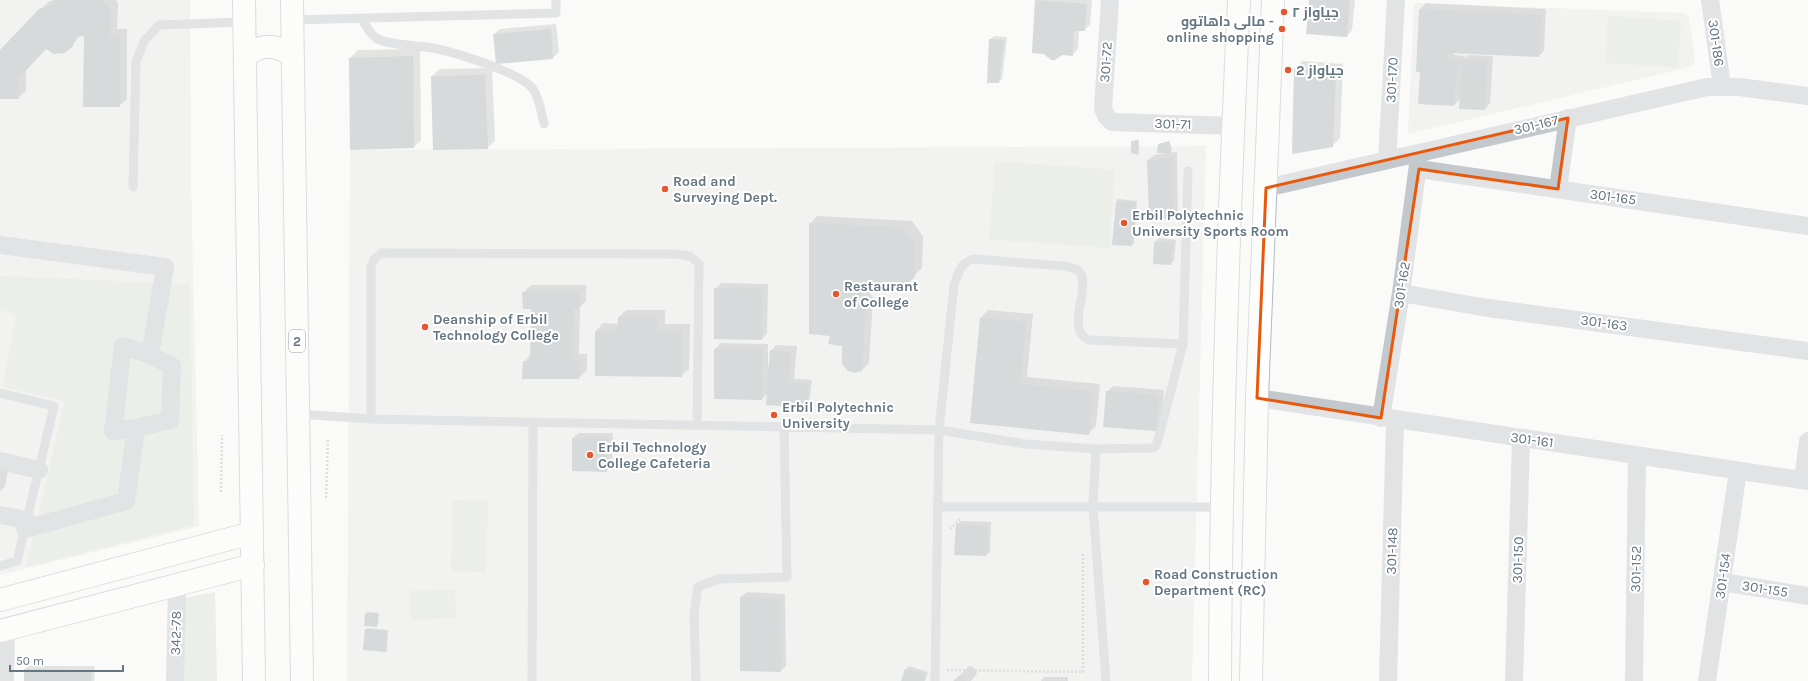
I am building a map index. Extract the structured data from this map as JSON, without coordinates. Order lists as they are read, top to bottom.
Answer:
{
  "streets": {
    "main road": ["2"],
    "street": [
      "301-186",
      "301-72",
      "301-170",
      "301-71",
      "301-167",
      "301-165",
      "301-162",
      "301-163",
      "301-161",
      "301-148",
      "301-150",
      "301-152",
      "301-154",
      "301-155",
      "342-78"
    ]
  },
  "crossings": [
    ["301-186", "301-167"],
    ["301-72", "301-71"],
    ["301-170", "301-167"],
    ["301-167", "301-165"],
    ["301-167", "301-162"],
    ["301-165", "301-162"],
    ["301-162", "301-163"],
    ["301-162", "301-161"],
    ["301-162", "301-148"],
    ["301-161", "301-148"],
    ["301-161", "301-150"],
    ["301-161", "301-152"],
    ["301-161", "301-154"],
    ["301-154", "301-155"]
  ],
  "places": [
    "جیاواز ٢",
    "مالی داهاتوو - online shopping",
    "جیاواز 2",
    "Road and Surveying Dept.",
    "Erbil Polytechnic University Sports Room",
    "Restaurant of College",
    "Deanship of Erbil Technology College",
    "Erbil Polytechnic University",
    "Erbil Technology College Cafeteria",
    "Road Construction Department (RC)"
  ],
  "scale_bar": "50 m"
}
